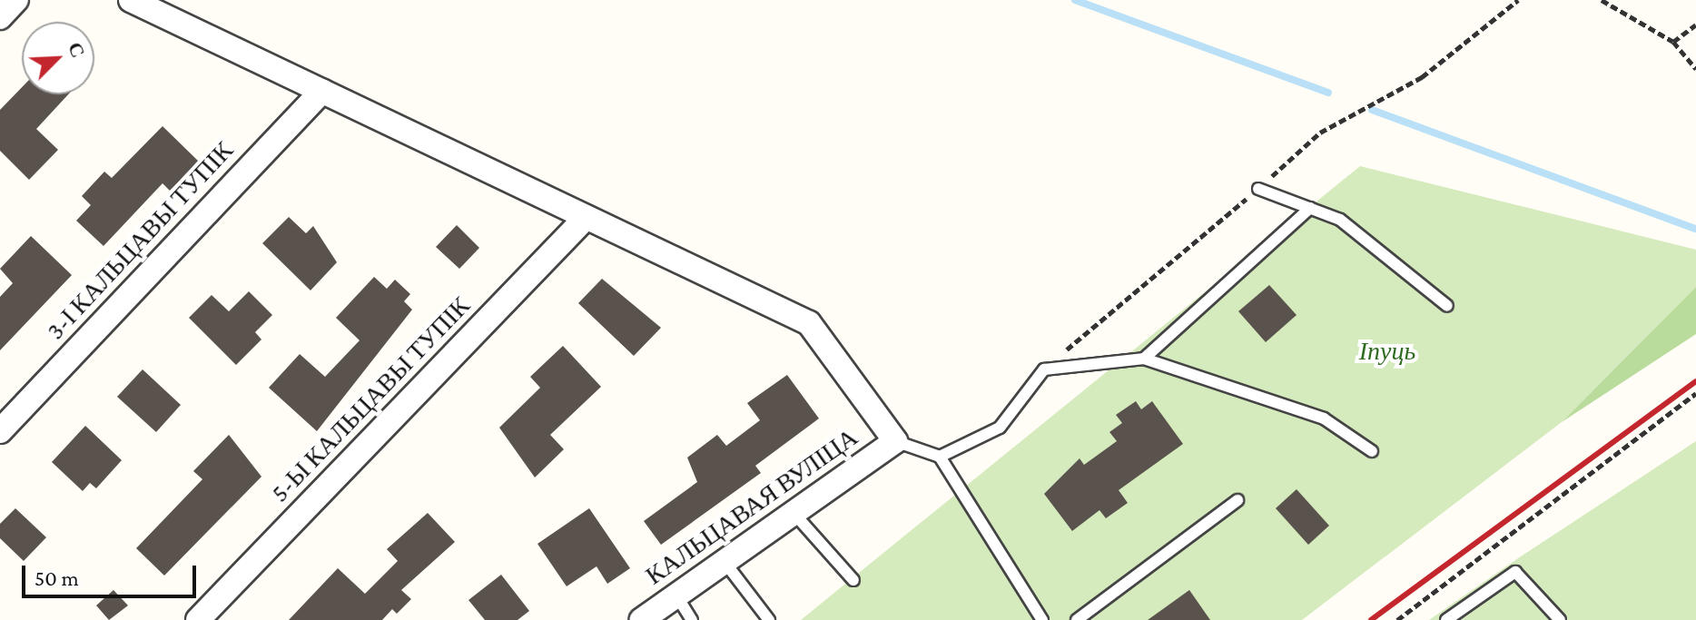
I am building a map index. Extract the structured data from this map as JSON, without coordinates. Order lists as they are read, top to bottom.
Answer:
{
  "streets": {
    "street": ["3-І КАЛЬЦАВЫ ТУПІК", "5-Ы КАЛЬЦАВЫ ТУПІК", "КАЛЬЦАВАЯ ВУЛІЦА"]
  },
  "parks": ["Іпуць"],
  "scale_bar": "50 m",
  "north": "top right"
}
